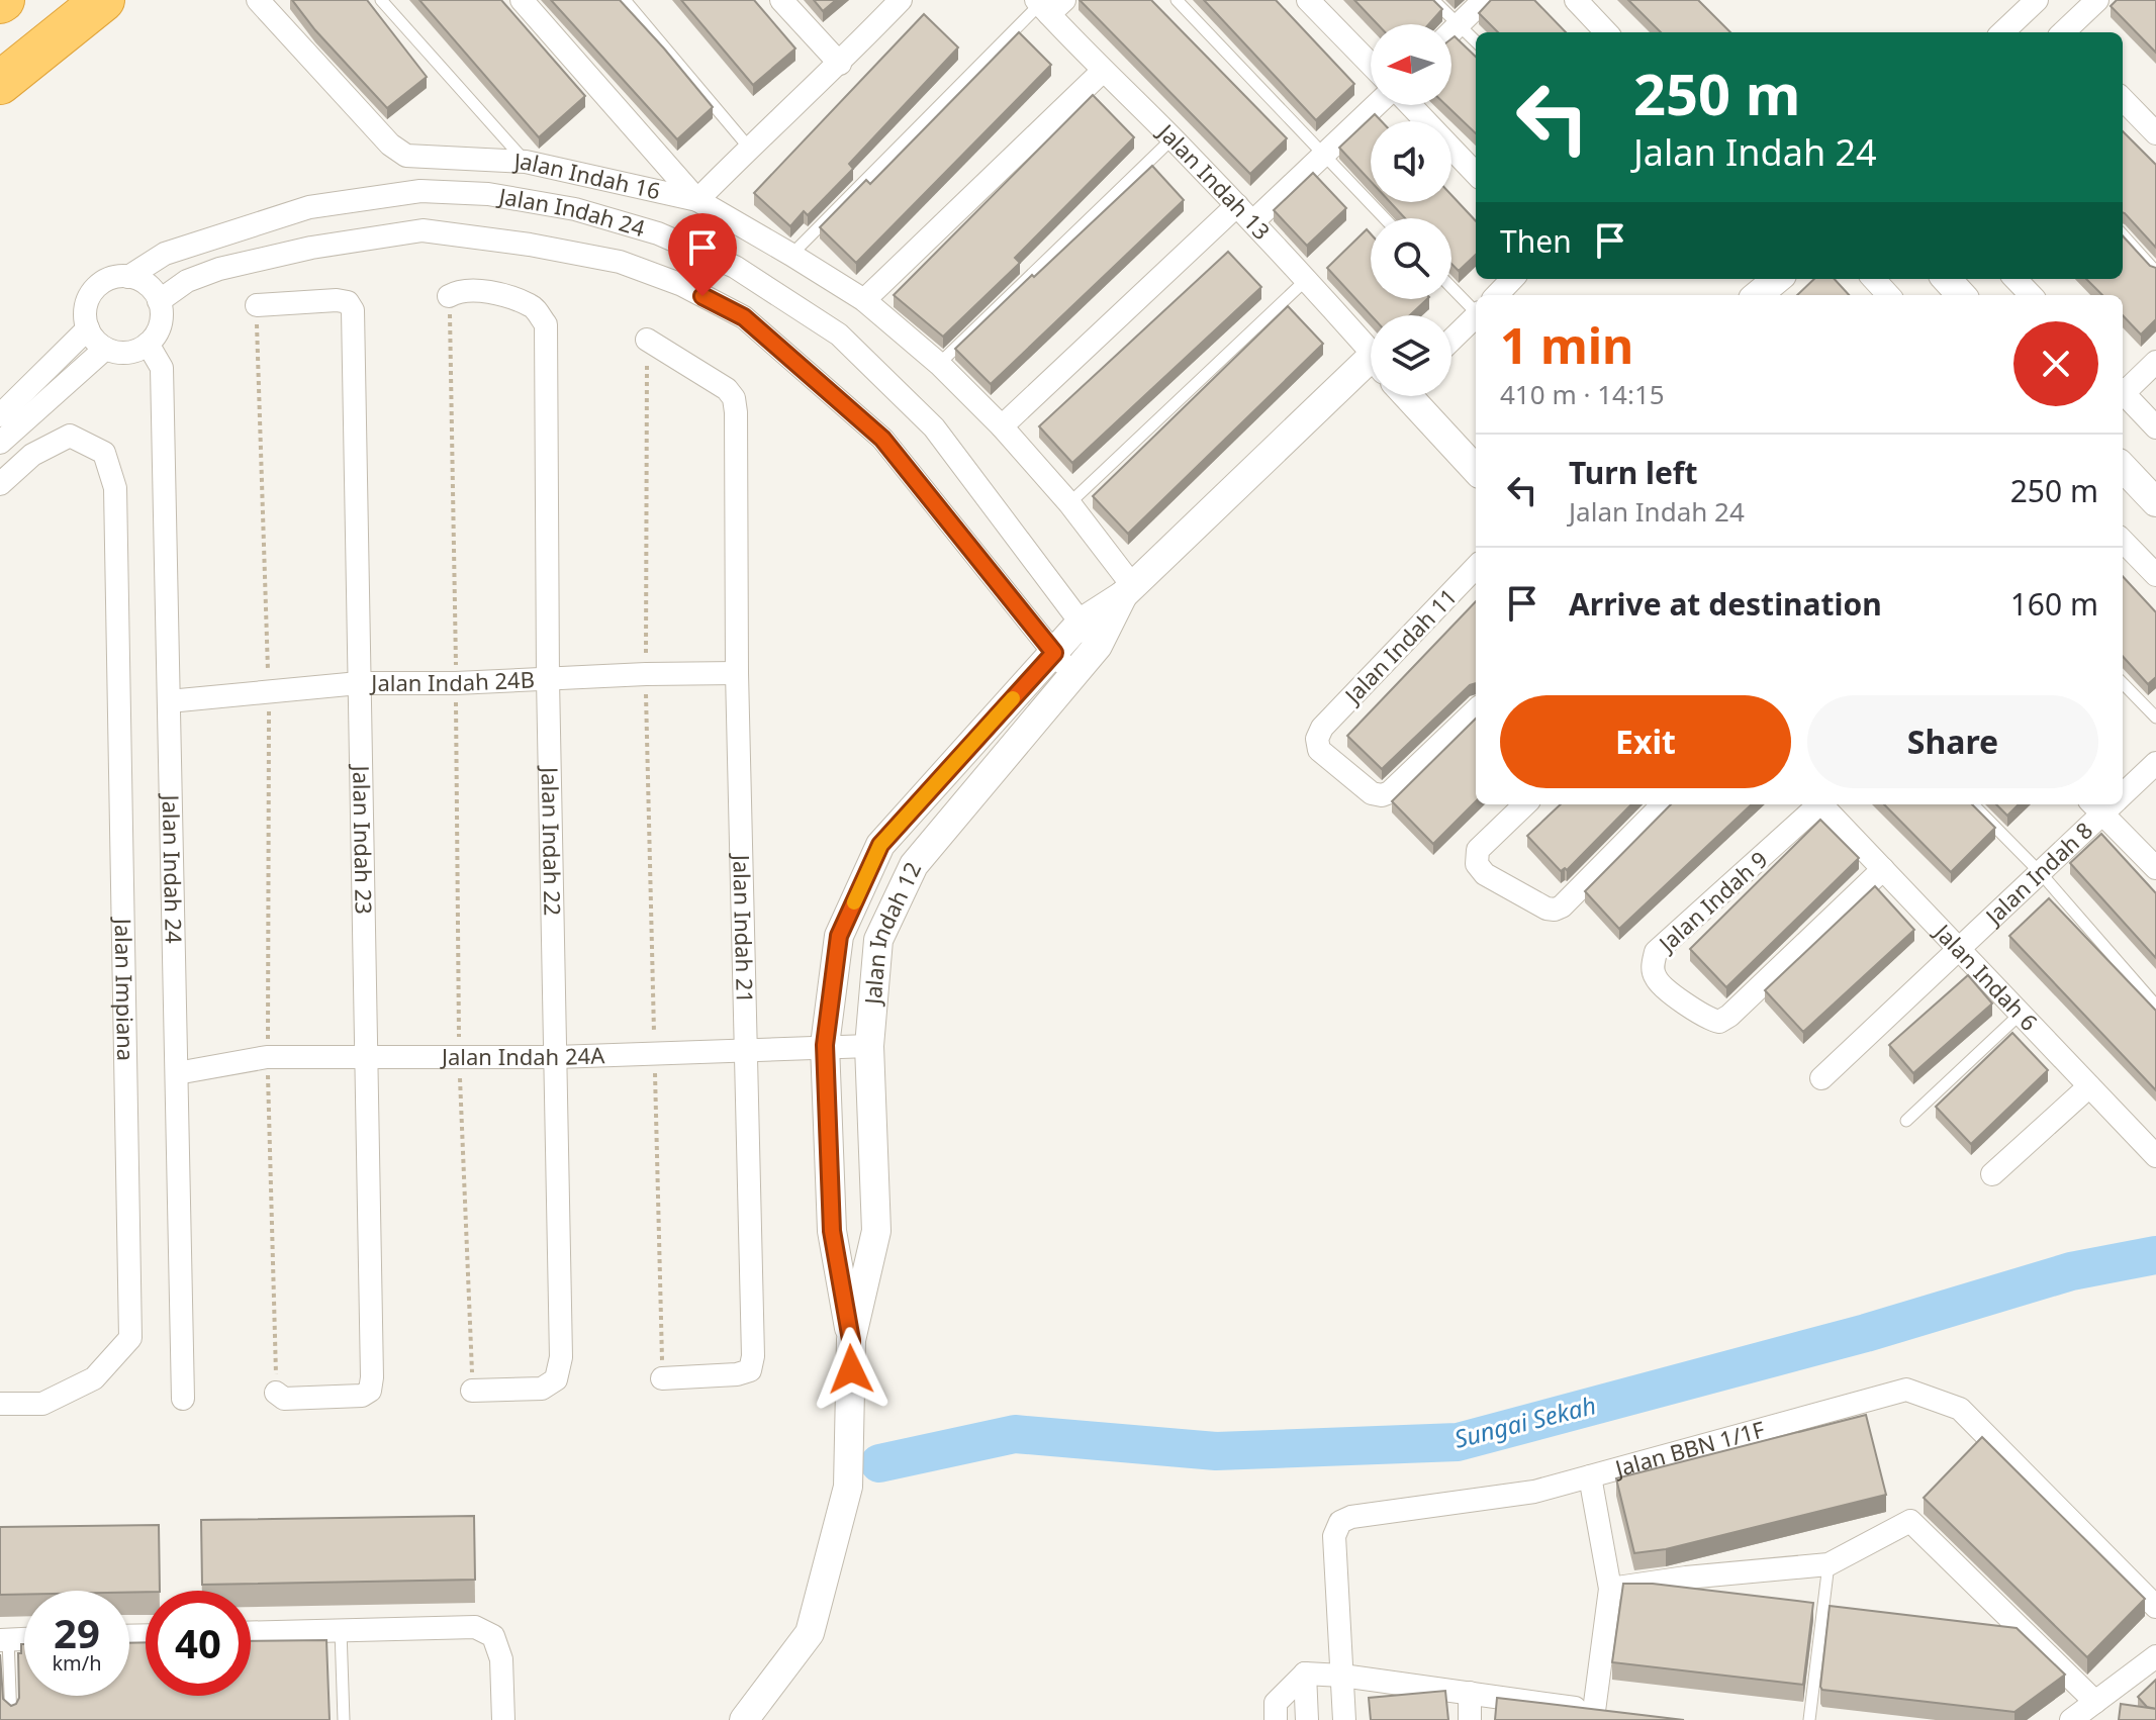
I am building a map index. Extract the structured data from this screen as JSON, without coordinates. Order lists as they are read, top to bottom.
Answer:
{
  "streets": {
    "street": [
      "Jalan Indah 16",
      "Jalan Indah 13",
      "Jalan Indah 24",
      "Jalan Indah 11",
      "Jalan Indah 24B",
      "Jalan Indah 23",
      "Jalan Indah 22",
      "Jalan Indah 8",
      "Jalan Indah 9",
      "Jalan Indah 21",
      "Jalan Indah 12",
      "Jalan Indah 6",
      "Jalan Impiana",
      "Jalan Indah 24A",
      "Jalan BBN 1/1F"
    ]
  },
  "crossings": [
    ["Jalan Indah 24", "Jalan Indah 24B"],
    ["Jalan Indah 24", "Jalan Indah 12"],
    ["Jalan Indah 24", "Jalan Indah 24A"],
    ["Jalan Indah 24B", "Jalan Indah 23"],
    ["Jalan Indah 24B", "Jalan Indah 22"],
    ["Jalan Indah 24B", "Jalan Indah 21"],
    ["Jalan Indah 23", "Jalan Indah 24A"],
    ["Jalan Indah 22", "Jalan Indah 24A"],
    ["Jalan Indah 8", "Jalan Indah 6"],
    ["Jalan Indah 9", "Jalan Indah 6"],
    ["Jalan Indah 21", "Jalan Indah 24A"],
    ["Jalan Indah 12", "Jalan Indah 24A"]
  ],
  "water": ["Sungai Sekah"],
  "north": "left",
  "page": {
    "turn": ["250 m", "Jalan Indah 24"],
    "then": "Then",
    "heading": ["1 min", "410 m · 14:15"],
    "list": [
      {
        "name": "Turn left",
        "note": "Jalan Indah 24",
        "value": "250 m"
      },
      {
        "name": "Arrive at destination",
        "value": "160 m"
      }
    ],
    "buttons": ["Exit", "Share"],
    "speed": "29 km/h",
    "limit": "40"
  }
}
